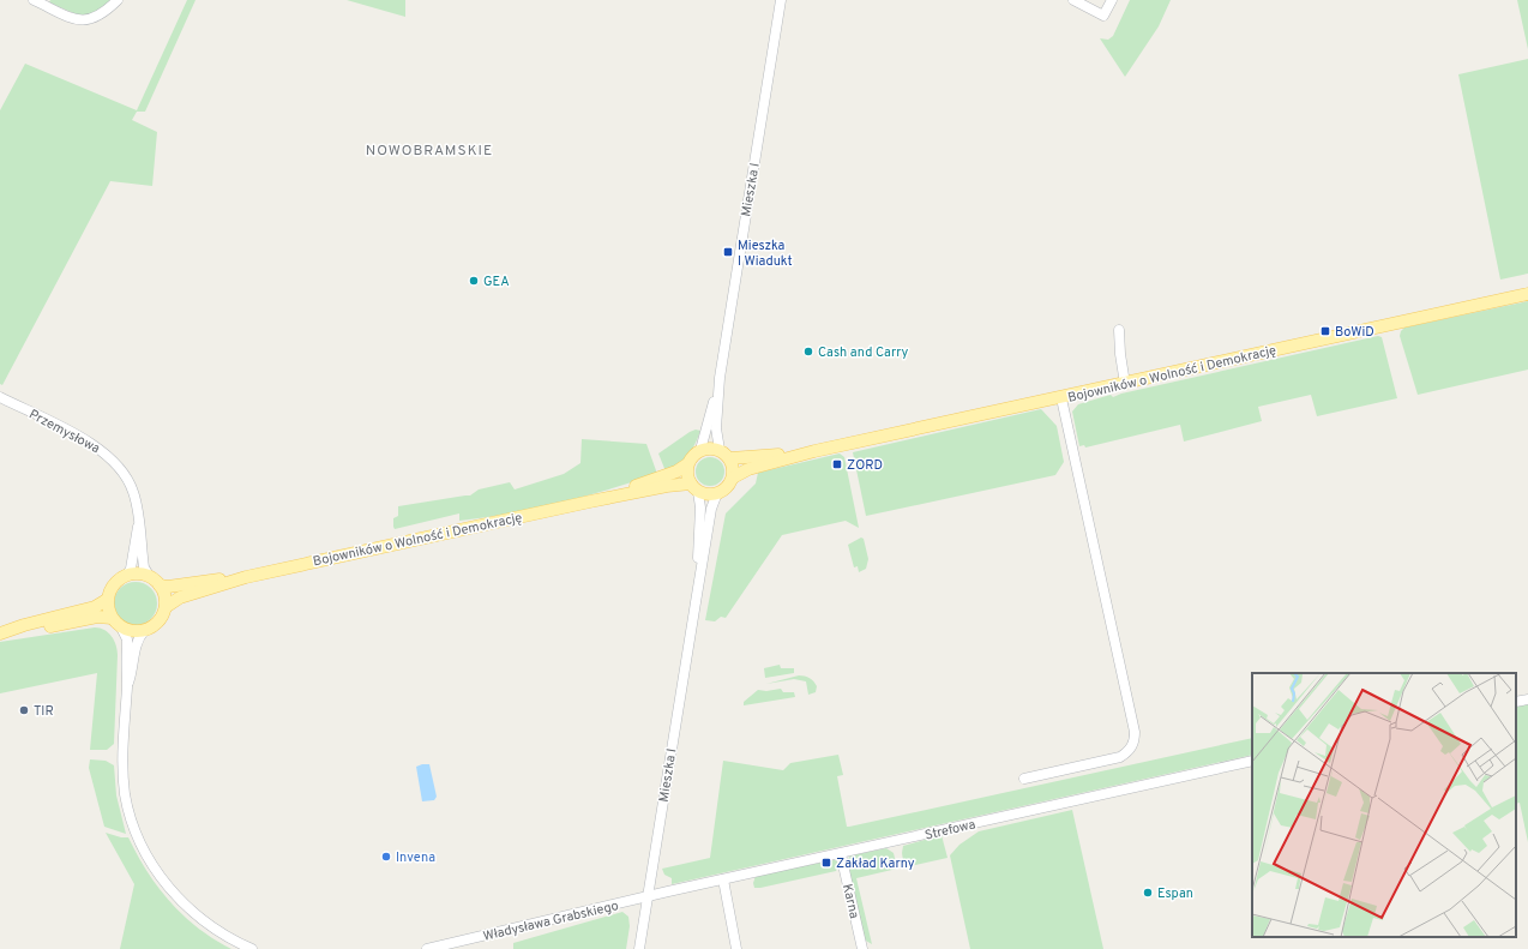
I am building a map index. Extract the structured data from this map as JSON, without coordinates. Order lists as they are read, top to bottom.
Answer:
{
  "streets": {
    "main road": ["Bojowników o Wolność i Demokrację"],
    "street": [
      "Mieszka I",
      "Przemysłowa",
      "Strefowa",
      "Karna",
      "Władysława Grabskiego"
    ]
  },
  "crossings": [
    ["Mieszka I", "Bojowników o Wolność i Demokrację"],
    ["Mieszka I", "Strefowa"],
    ["Mieszka I", "Władysława Grabskiego"],
    ["Bojowników o Wolność i Demokrację", "Przemysłowa"],
    ["Strefowa", "Karna"],
    ["Strefowa", "Władysława Grabskiego"]
  ],
  "districts": ["NOWOBRAMSKIE"],
  "places": {
    "transit": [
      "Mieszka I Wiadukt",
      "BoWiD",
      "ZORD",
      "Zakład Karny"
    ],
    "other": [
      "GEA",
      "Cash and Carry",
      "TIR",
      "Invena",
      "Espan"
    ]
  }
}
